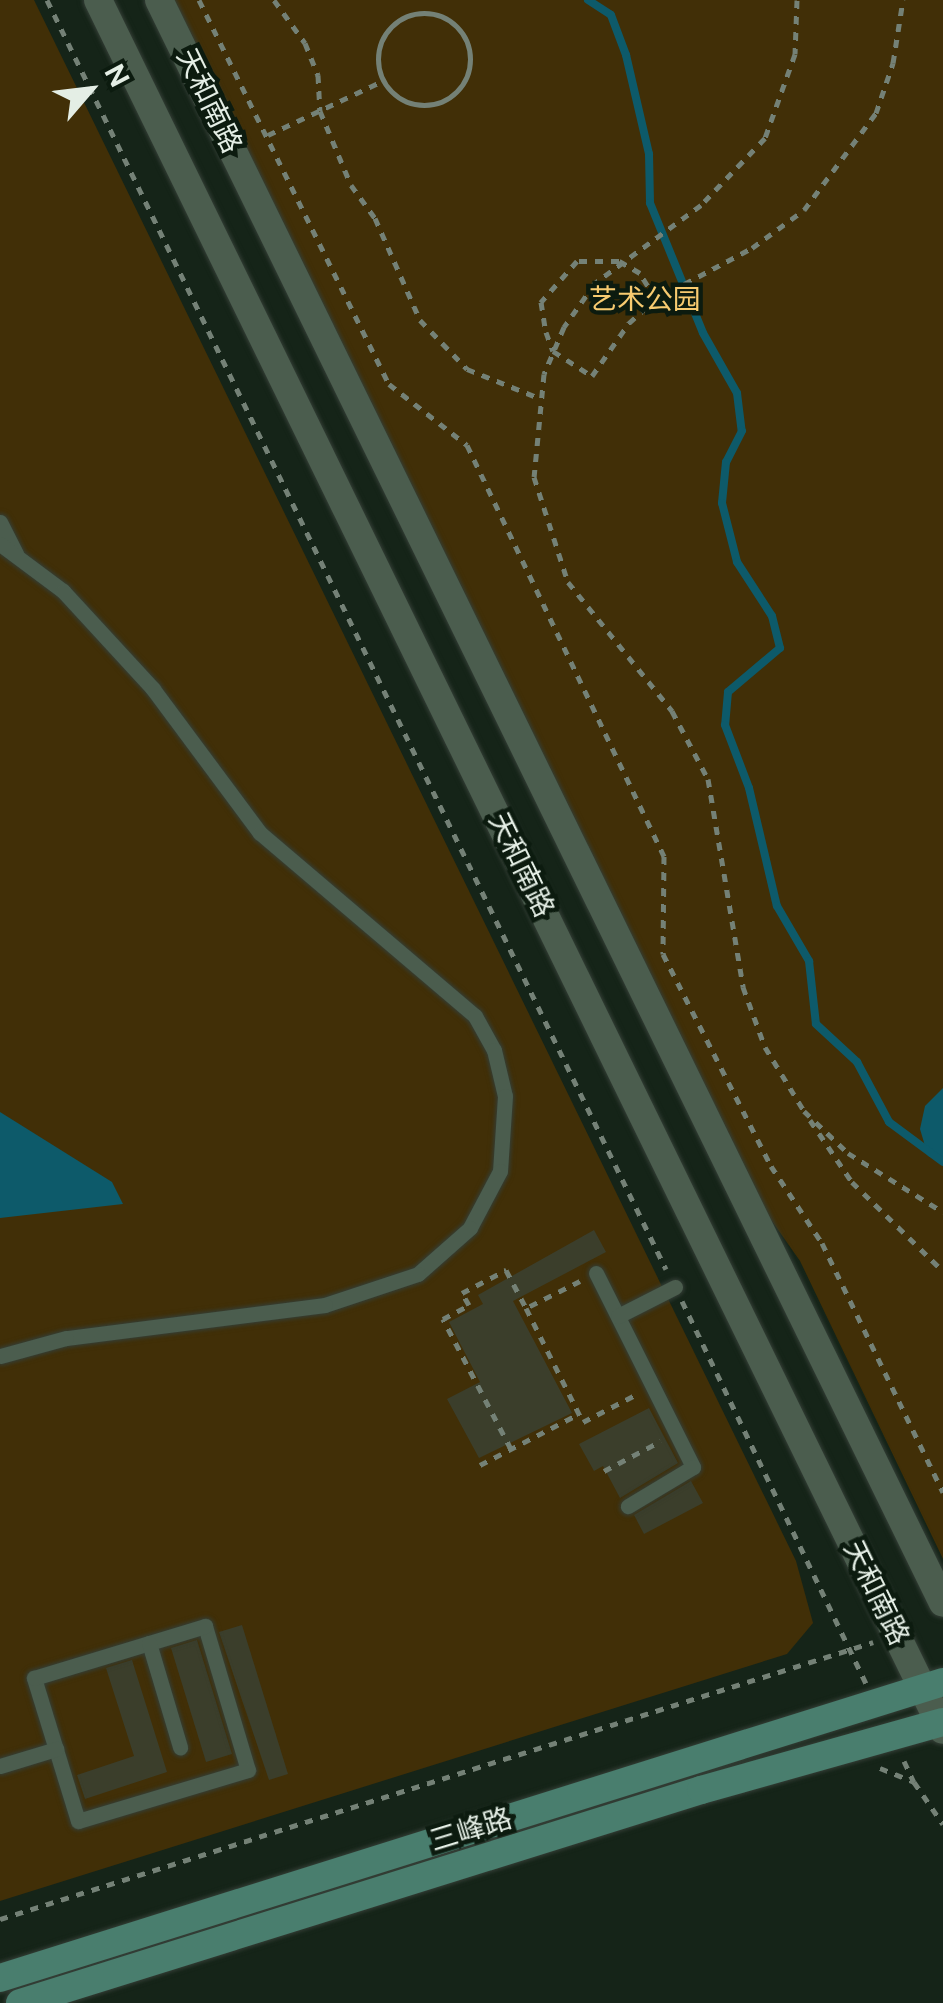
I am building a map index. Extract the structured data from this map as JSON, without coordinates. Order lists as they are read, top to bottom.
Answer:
{
  "streets": {
    "main road": ["三峰路"],
    "street": ["天和南路"]
  },
  "crossings": [
    ["天和南路", "三峰路"]
  ],
  "parks": ["艺术公园"],
  "north": "top right"
}
